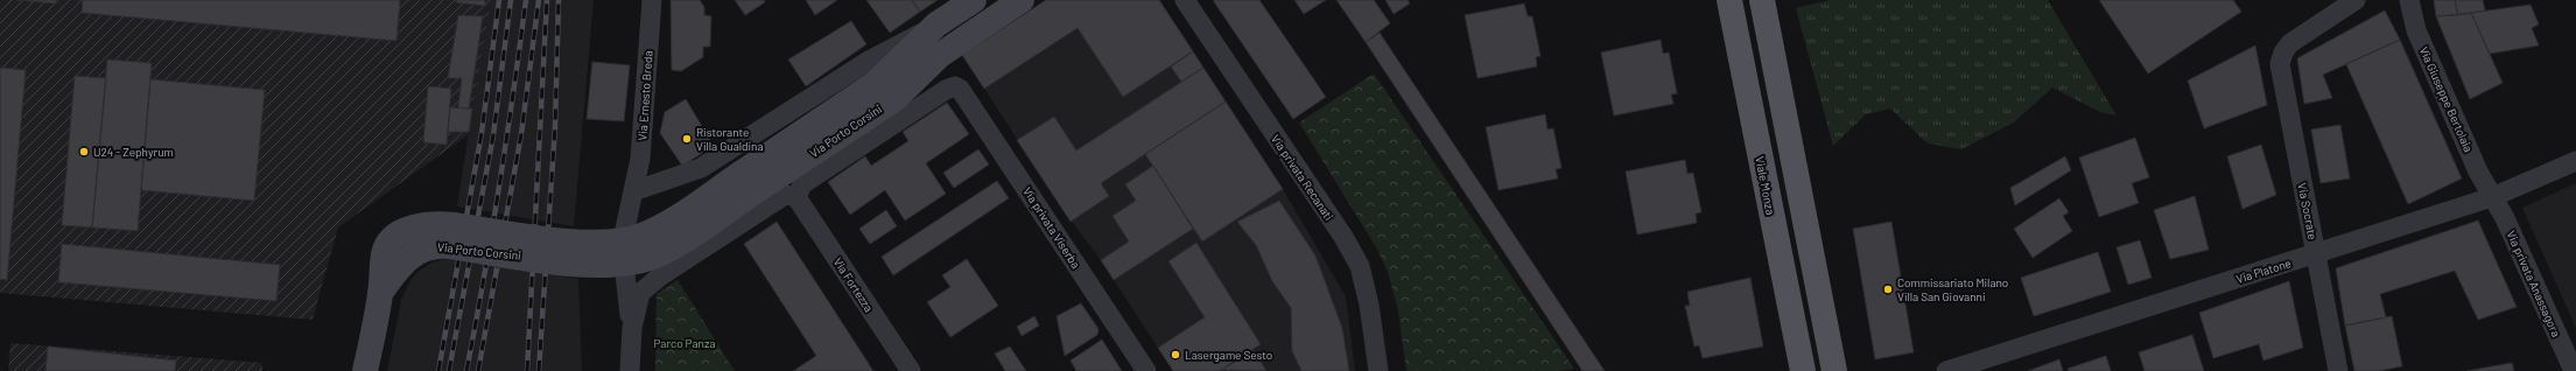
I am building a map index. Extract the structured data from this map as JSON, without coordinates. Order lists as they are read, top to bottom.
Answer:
{
  "streets": {
    "main road": ["Viale Monza"],
    "street": [
      "Via Ernesto Breda",
      "Via Giuseppe Bertolaia",
      "Via Porto Corsini",
      "Via privata Recanati",
      "Via Socrate",
      "Via privata Viserba",
      "Via Platone",
      "Via privata Anassagora",
      "Via Fortezza"
    ]
  },
  "crossings": [
    ["Via Ernesto Breda", "Via Porto Corsini"],
    ["Via Giuseppe Bertolaia", "Via Platone"],
    ["Via Giuseppe Bertolaia", "Via privata Anassagora"],
    ["Via Porto Corsini", "Via privata Viserba"],
    ["Via Porto Corsini", "Via Fortezza"],
    ["Via Socrate", "Via Platone"],
    ["Via Platone", "Via privata Anassagora"]
  ],
  "parks": ["Parco Panza"],
  "places": [
    "Ristorante Villa Gualdina",
    "U24 - Zephyrum",
    "Commissariato Milano Villa San Giovanni",
    "Lasergame Sesto"
  ]
}
